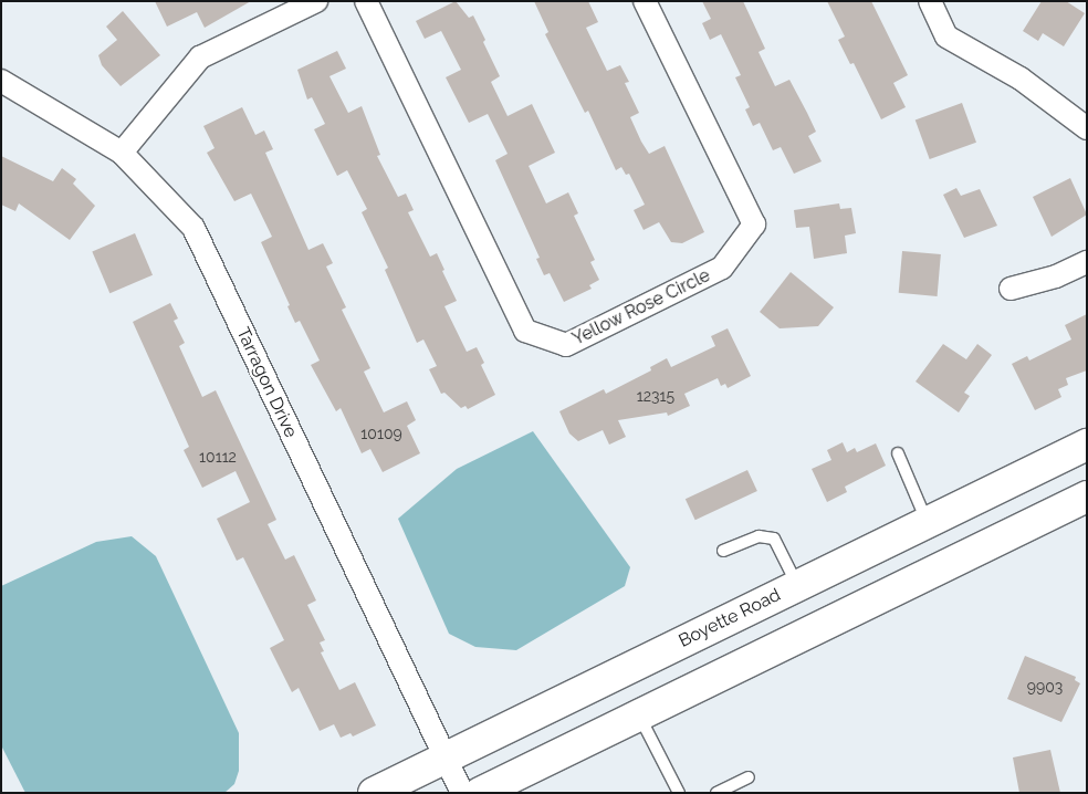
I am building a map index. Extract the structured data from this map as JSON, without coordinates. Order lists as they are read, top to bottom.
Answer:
{
  "streets": {
    "main road": ["Boyette Road"],
    "street": ["Yellow Rose Circle", "Tarragon Drive"]
  },
  "crossings": [
    ["Tarragon Drive", "Boyette Road"]
  ],
  "house_numbers": [
    "12315",
    "10109",
    "10112",
    "9903"
  ]
}
